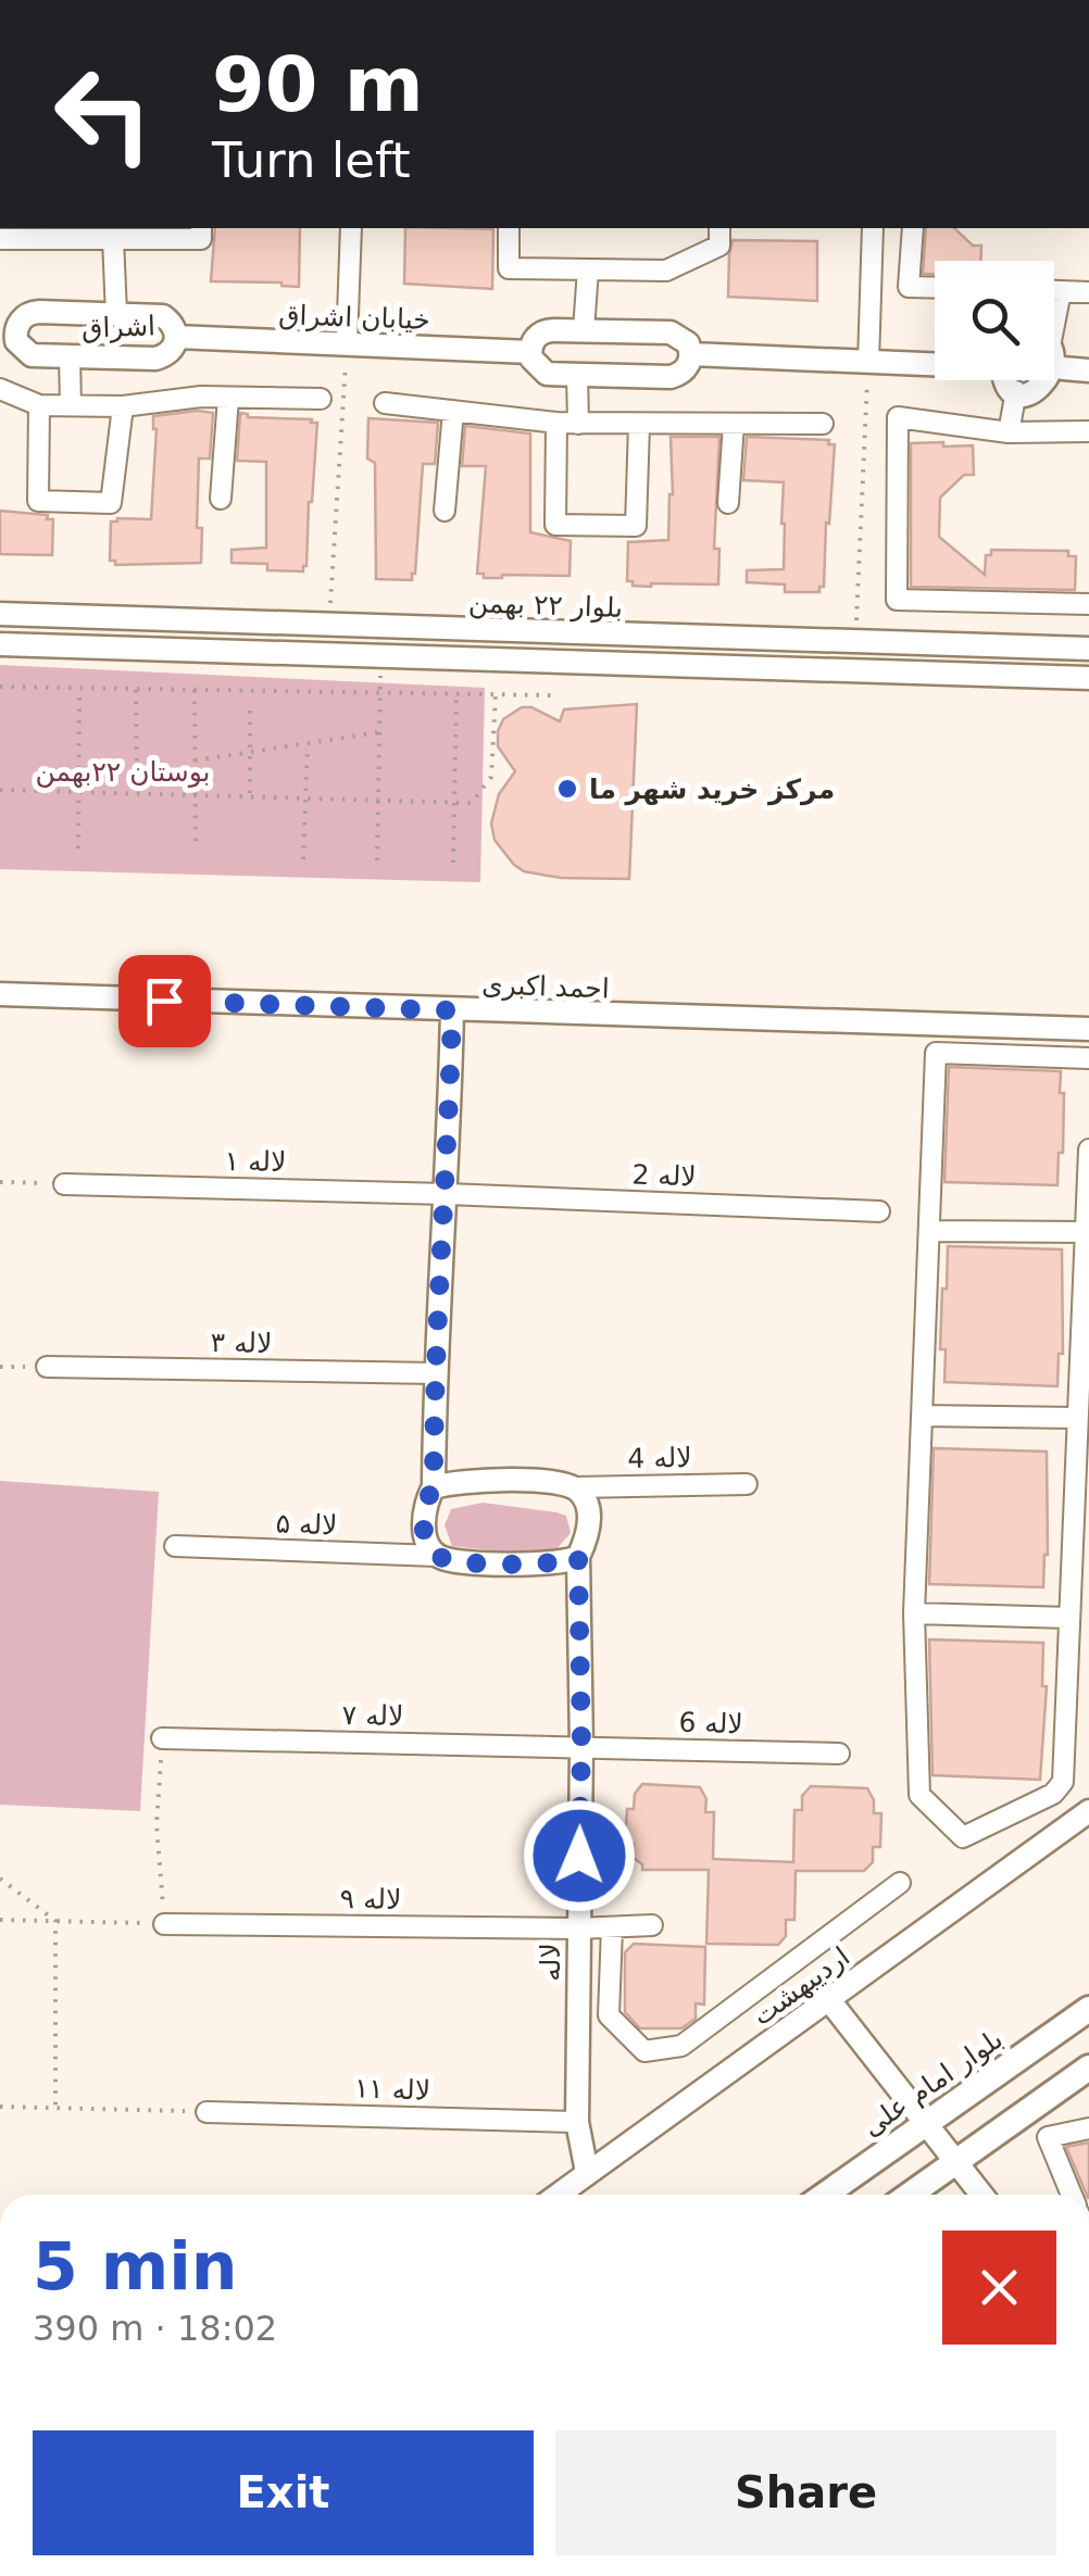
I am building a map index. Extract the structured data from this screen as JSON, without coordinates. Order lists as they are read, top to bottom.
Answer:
{
  "streets": {
    "main road": ["بلوار امام علی"],
    "street": [
      "خیابان اشراق",
      "اشراق",
      "بلوار ۲۲ بهمن",
      "احمد اکبری",
      "لاله ۱",
      "لاله 2",
      "لاله ۳",
      "لاله 4",
      "لاله ۵",
      "لاله ۷",
      "لاله 6",
      "لاله ۹",
      "لاله",
      "اردیبهشت",
      "لاله ۱۱"
    ]
  },
  "crossings": [
    ["خیابان اشراق", "اشراق"],
    ["لاله ۱", "لاله 2"],
    ["لاله 4", "لاله"],
    ["لاله ۷", "لاله 6"],
    ["لاله ۷", "لاله"],
    ["لاله 6", "لاله"],
    ["لاله ۹", "لاله"],
    ["لاله", "اردیبهشت"],
    ["لاله", "لاله ۱۱"]
  ],
  "parks": ["بوستان ۲۲بهمن"],
  "places": ["مرکز خرید شهر ما"],
  "page": {
    "turn": ["90 m", "Turn left"],
    "heading": ["5 min", "390 m · 18:02"],
    "buttons": ["Exit", "Share"]
  }
}
